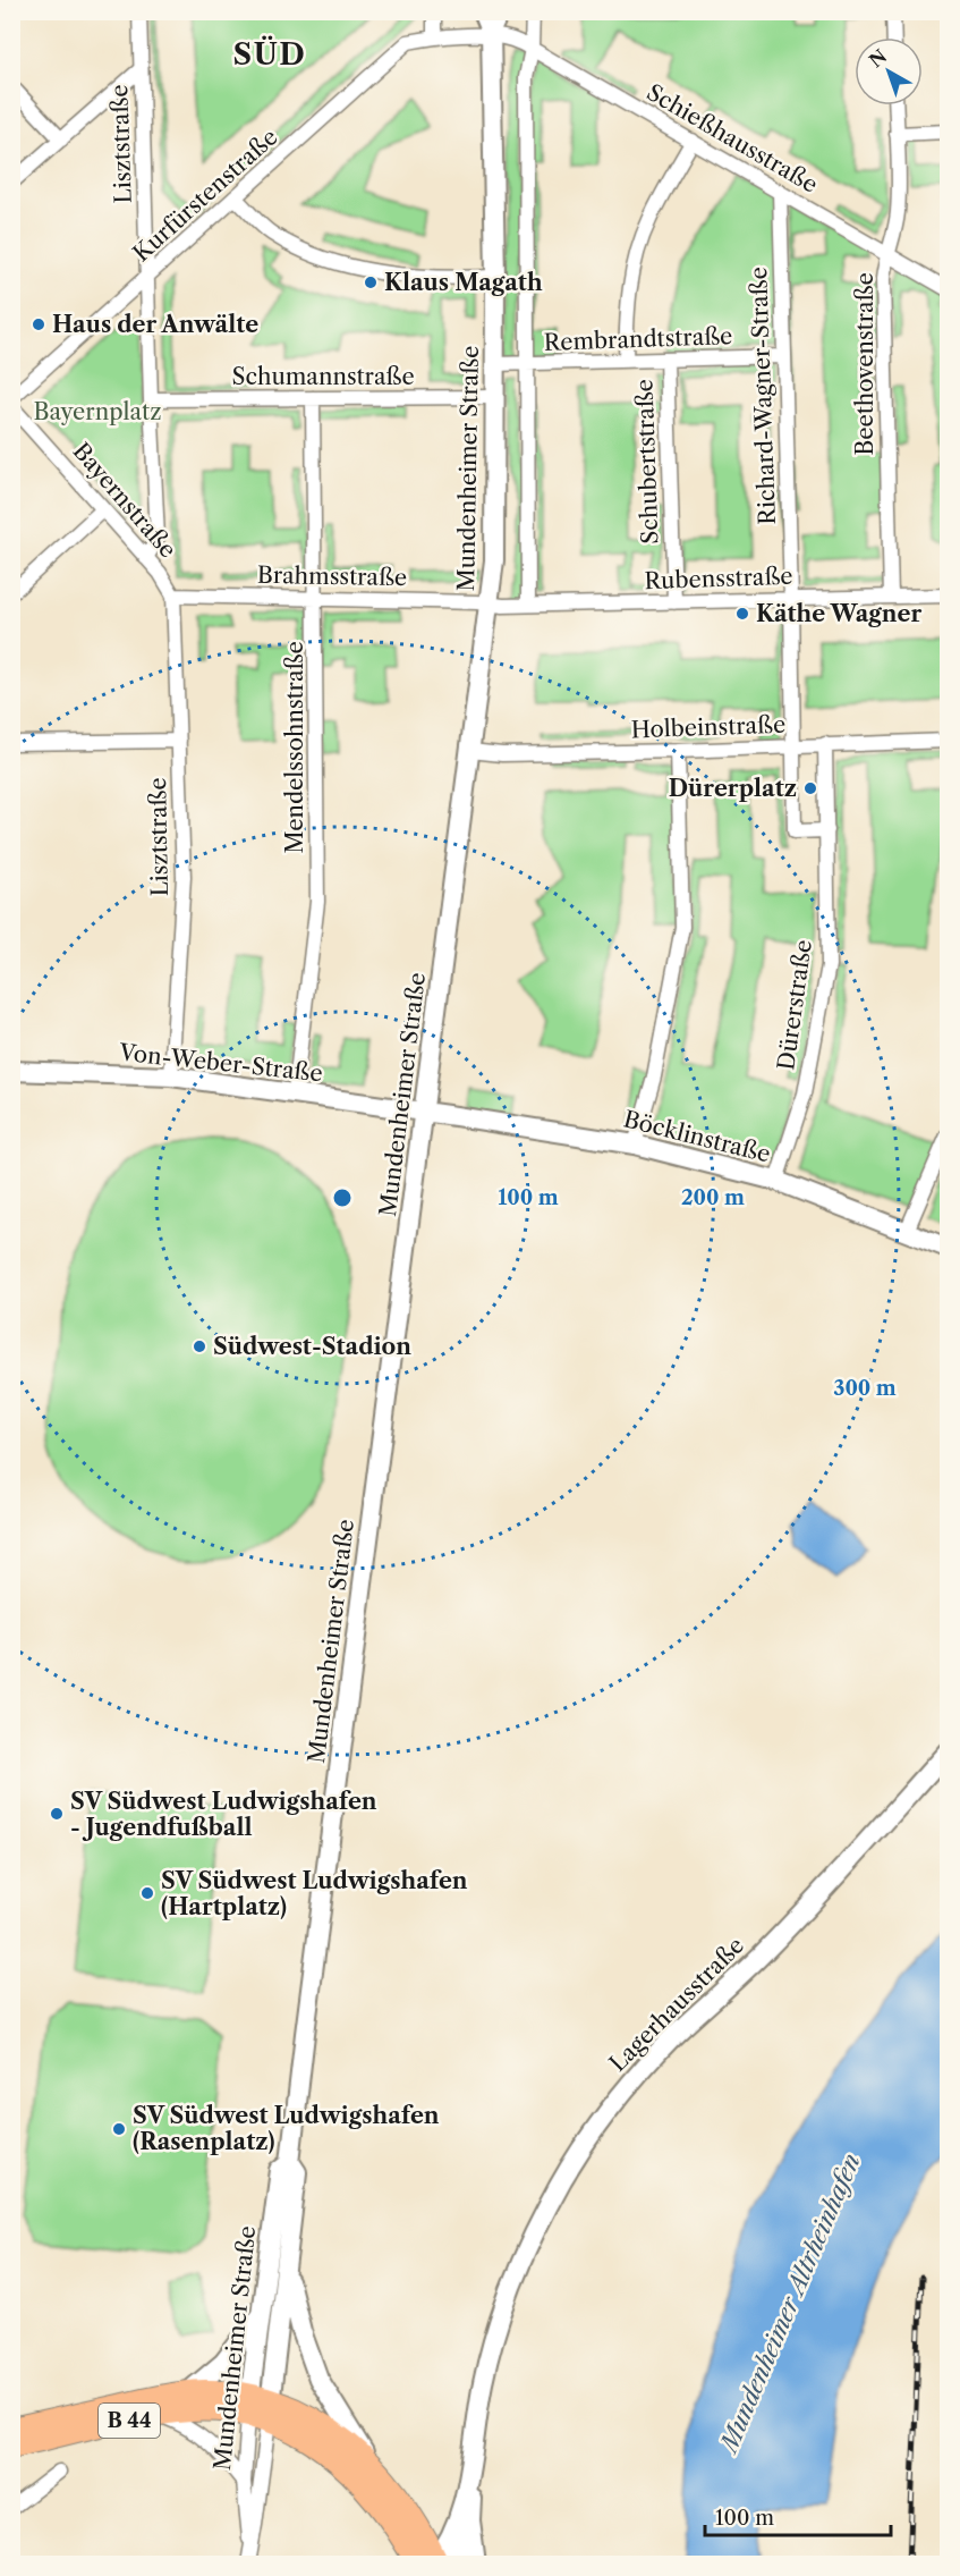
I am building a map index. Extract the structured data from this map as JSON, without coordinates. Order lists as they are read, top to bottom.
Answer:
{
  "streets": {
    "main road": ["B 44"],
    "street": [
      "Schießhausstraße",
      "Lisztstraße",
      "Kurfürstenstraße",
      "Rembrandtstraße",
      "Beethovenstraße",
      "Schumannstraße",
      "Richard-Wagner-Straße",
      "Schubertstraße",
      "Mundenheimer Straße",
      "Bayernstraße",
      "Brahmsstraße",
      "Rubensstraße",
      "Holbeinstraße",
      "Mendelssohnstraße",
      "Dürerstraße",
      "Von-Weber-Straße",
      "Böcklinstraße",
      "Lagerhausstraße"
    ]
  },
  "crossings": [
    ["Schießhausstraße", "Kurfürstenstraße"],
    ["Schießhausstraße", "Beethovenstraße"],
    ["Schießhausstraße", "Richard-Wagner-Straße"],
    ["Schießhausstraße", "Mundenheimer Straße"],
    ["Lisztstraße", "Kurfürstenstraße"],
    ["Lisztstraße", "Schumannstraße"],
    ["Lisztstraße", "Bayernstraße"],
    ["Lisztstraße", "Brahmsstraße"],
    ["Lisztstraße", "Von-Weber-Straße"],
    ["Kurfürstenstraße", "Mundenheimer Straße"],
    ["Rembrandtstraße", "Richard-Wagner-Straße"],
    ["Rembrandtstraße", "Schubertstraße"],
    ["Rembrandtstraße", "Mundenheimer Straße"],
    ["Beethovenstraße", "Rubensstraße"],
    ["Schumannstraße", "Mundenheimer Straße"],
    ["Schumannstraße", "Mendelssohnstraße"],
    ["Richard-Wagner-Straße", "Rubensstraße"],
    ["Schubertstraße", "Rubensstraße"],
    ["Mundenheimer Straße", "Brahmsstraße"],
    ["Mundenheimer Straße", "Rubensstraße"],
    ["Mundenheimer Straße", "Holbeinstraße"],
    ["Mundenheimer Straße", "Von-Weber-Straße"],
    ["Mundenheimer Straße", "Böcklinstraße"],
    ["Mundenheimer Straße", "B 44"],
    ["Bayernstraße", "Brahmsstraße"],
    ["Brahmsstraße", "Rubensstraße"],
    ["Brahmsstraße", "Mendelssohnstraße"],
    ["Holbeinstraße", "Dürerstraße"],
    ["Mendelssohnstraße", "Von-Weber-Straße"],
    ["Dürerstraße", "Böcklinstraße"],
    ["Von-Weber-Straße", "Böcklinstraße"],
    ["Lagerhausstraße", "B 44"]
  ],
  "districts": ["SÜD"],
  "water": ["Mundenheimer Altrheinhafen"],
  "parks": ["Bayernplatz"],
  "places": [
    "Klaus Magath",
    "Haus der Anwälte",
    "Käthe Wagner",
    "Dürerplatz",
    "Südwest-Stadion",
    "SV Südwest Ludwigshafen - Jugendfußball",
    "SV Südwest Ludwigshafen (Hartplatz)",
    "SV Südwest Ludwigshafen (Rasenplatz)"
  ],
  "scale_bar": "100 m",
  "north": "top left",
  "rings": ["100 m", "200 m", "300 m"]
}
